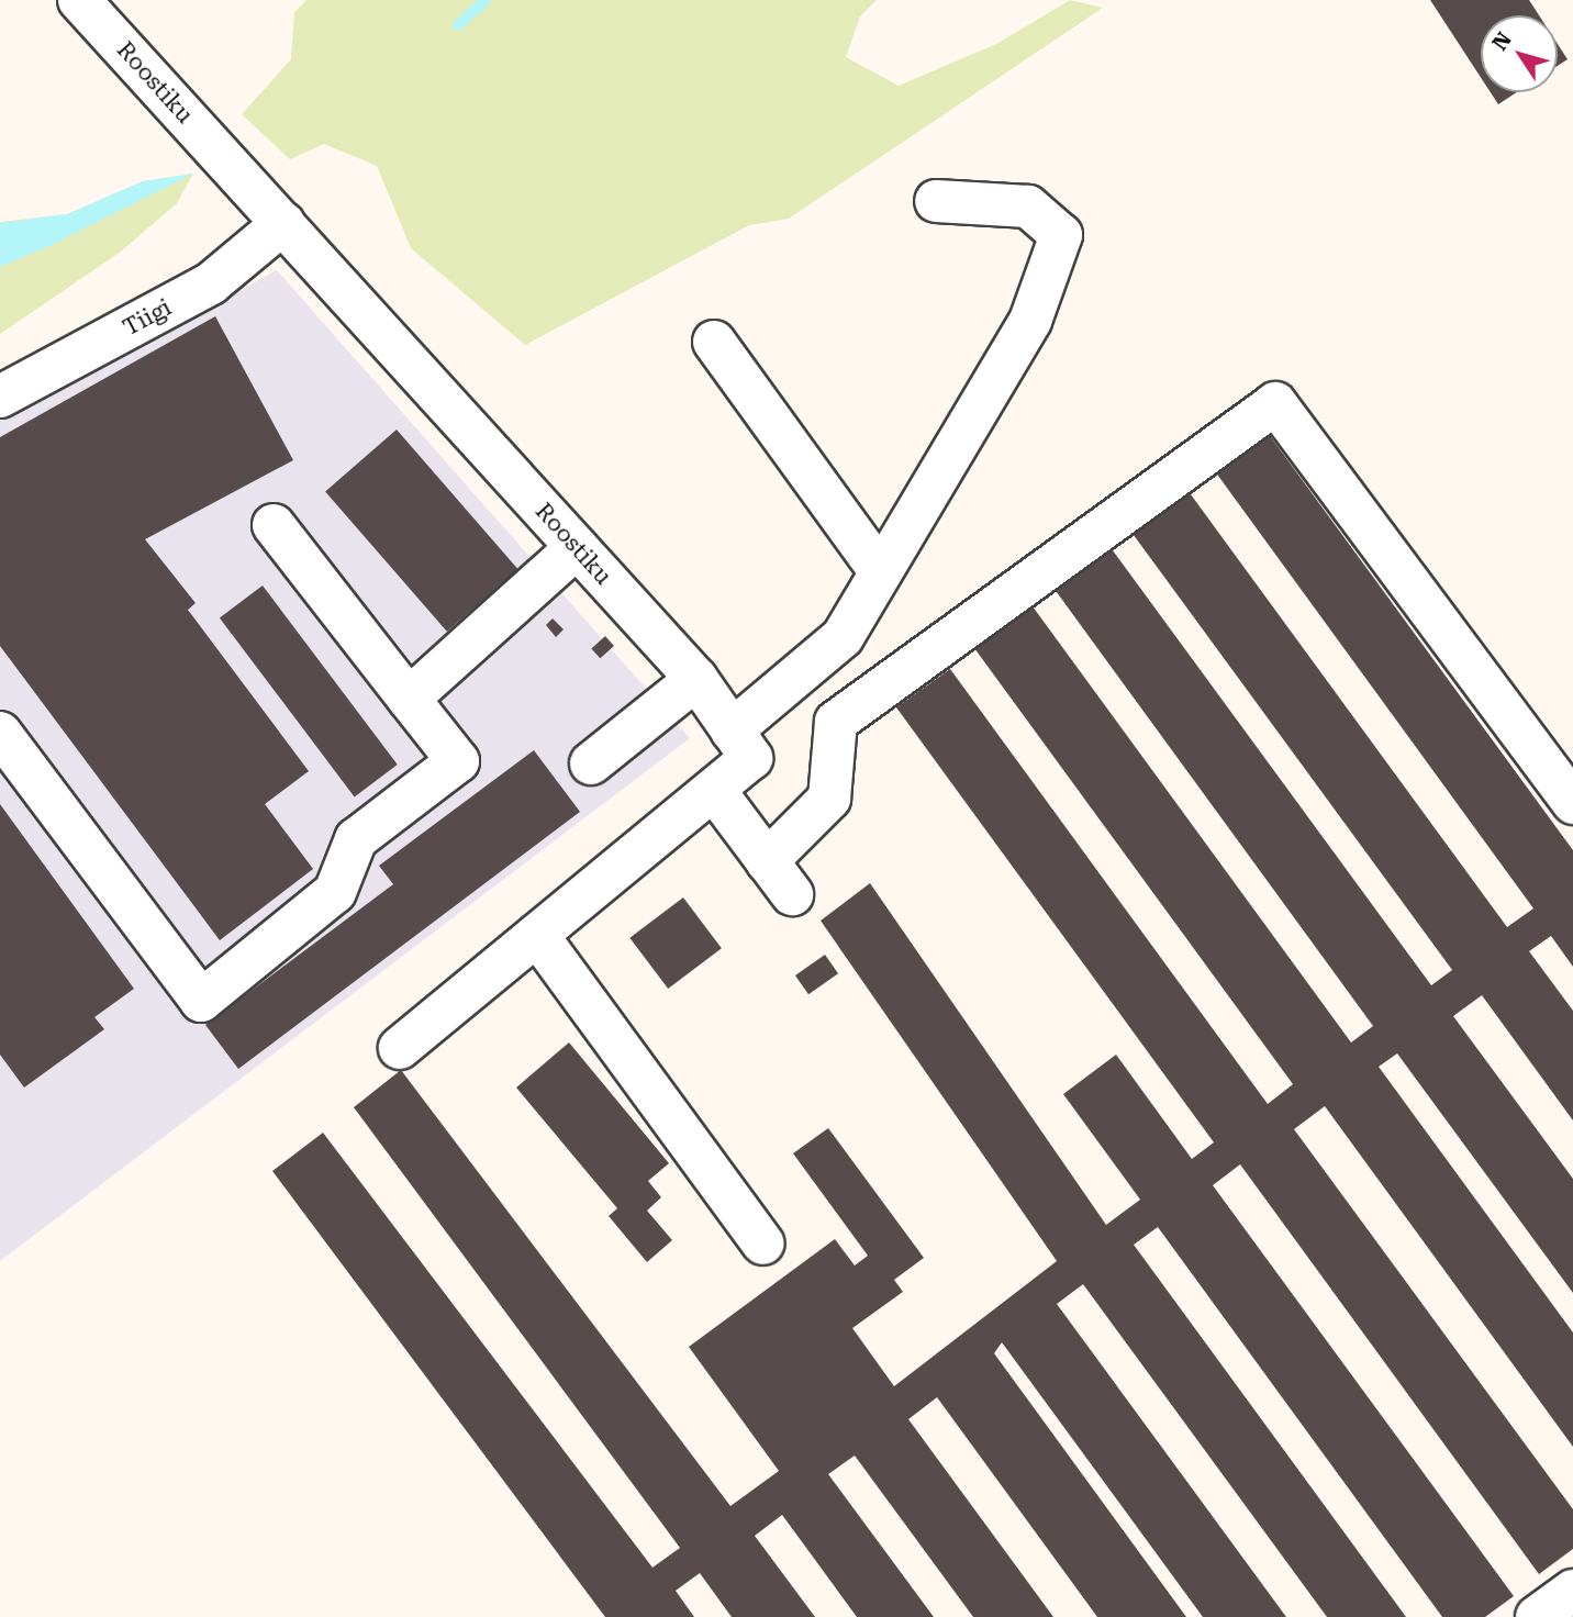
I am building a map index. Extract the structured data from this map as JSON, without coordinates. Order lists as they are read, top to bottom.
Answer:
{
  "streets": {
    "street": ["Roostiku", "Tiigi"]
  },
  "crossings": [
    ["Roostiku", "Tiigi"]
  ],
  "north": "top left"
}
